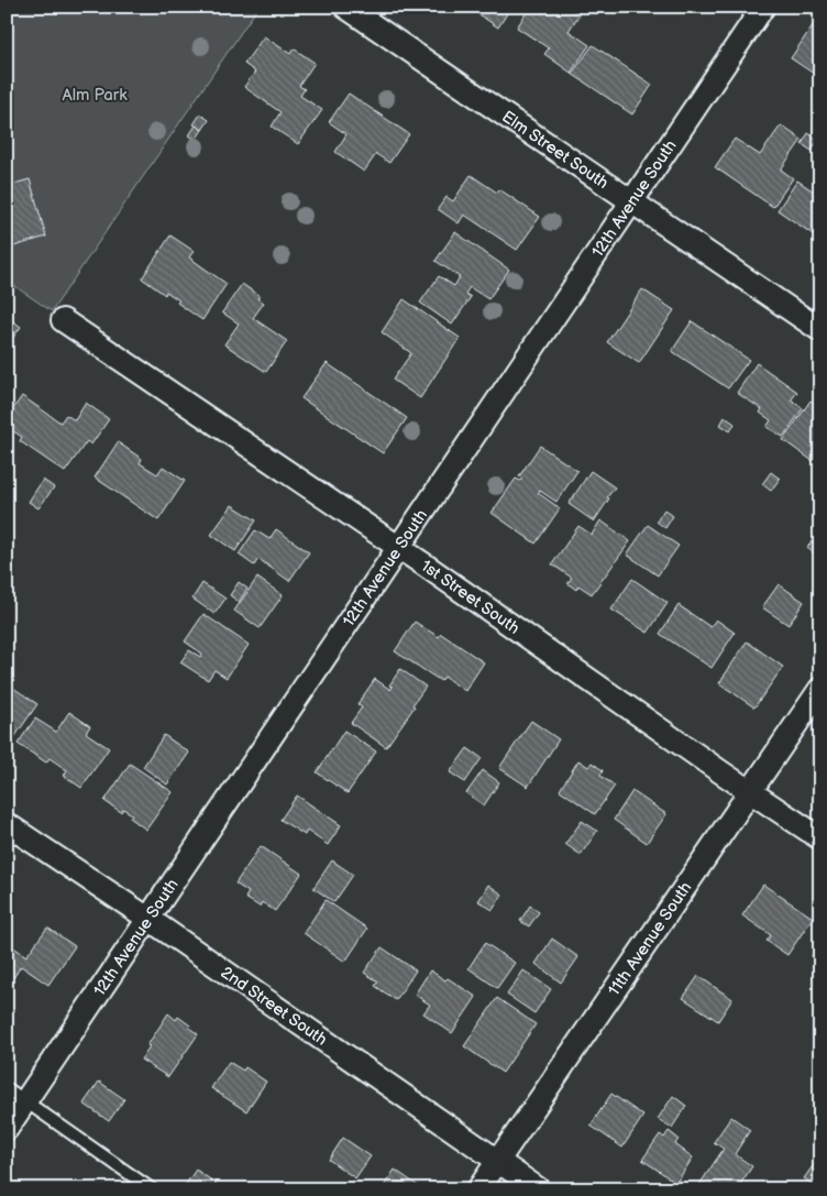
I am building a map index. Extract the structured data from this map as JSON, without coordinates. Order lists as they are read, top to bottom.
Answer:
{
  "streets": {
    "street": [
      "Elm Street South",
      "12th Avenue South",
      "1st Street South",
      "11th Avenue South",
      "2nd Street South"
    ]
  },
  "crossings": [
    ["Elm Street South", "12th Avenue South"],
    ["12th Avenue South", "1st Street South"],
    ["12th Avenue South", "2nd Street South"],
    ["1st Street South", "11th Avenue South"],
    ["11th Avenue South", "2nd Street South"]
  ],
  "parks": ["Alm Park"]
}
